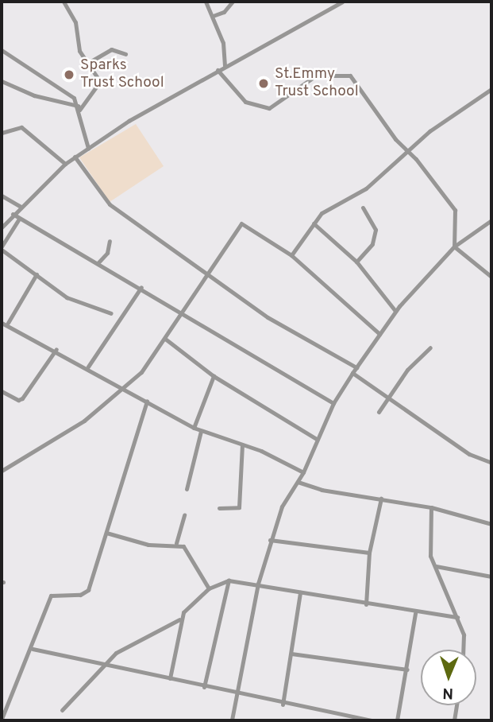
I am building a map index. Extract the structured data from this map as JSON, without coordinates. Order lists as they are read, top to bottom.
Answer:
{
  "places": ["Sparks Trust School", "St.Emmy Trust School"],
  "north": "bottom"
}
